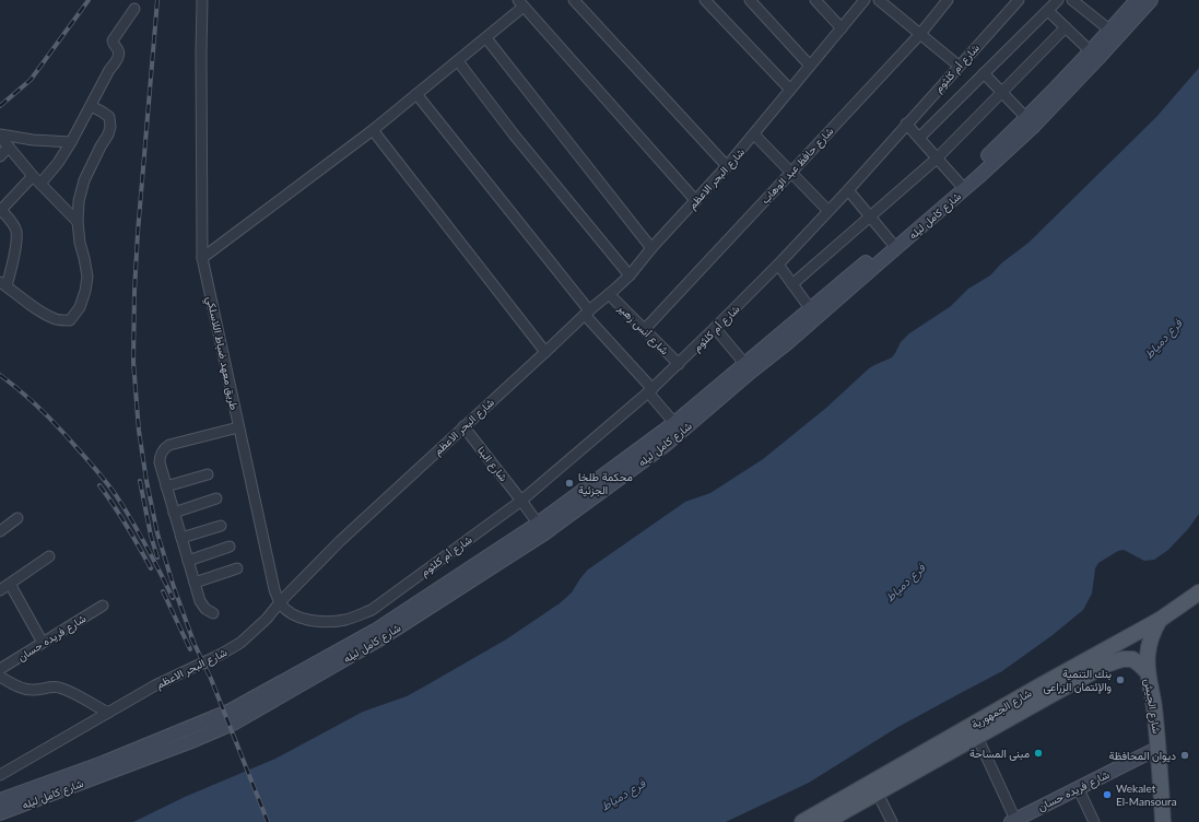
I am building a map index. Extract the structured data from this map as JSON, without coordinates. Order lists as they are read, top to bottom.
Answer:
{
  "streets": {
    "main road": ["شارع الجيش", "شارع الجمهورية"],
    "street": [
      "شارع أم كلثوم",
      "شارع حافظ عبد الوهاب",
      "شارع البحر الاعظم",
      "شارع كامل ليله",
      "شارع أنس زهير",
      "طريق معهد ضباط اللاسلكي",
      "شارع البنا",
      "شارع فريده حسان"
    ]
  },
  "crossings": [
    ["شارع أم كلثوم", "شارع البحر الاعظم"],
    ["شارع أم كلثوم", "شارع أنس زهير"],
    ["شارع أم كلثوم", "طريق معهد ضباط اللاسلكي"],
    ["شارع أم كلثوم", "شارع البنا"],
    ["شارع حافظ عبد الوهاب", "شارع أنس زهير"],
    ["شارع البحر الاعظم", "شارع أنس زهير"],
    ["شارع البحر الاعظم", "طريق معهد ضباط اللاسلكي"],
    ["شارع البحر الاعظم", "شارع البنا"],
    ["شارع كامل ليله", "شارع البنا"],
    ["شارع فريده حسان", "شارع الجيش"],
    ["شارع الجيش", "شارع الجمهورية"]
  ],
  "water": ["فرع دمياط"],
  "places": [
    "محكمة طلخا الجزئية",
    "بنك التنمية والإئتمان الزراعى",
    "مبنى المساحة",
    "ديوان المحافظة",
    "Wekalet El-Mansoura"
  ]
}
